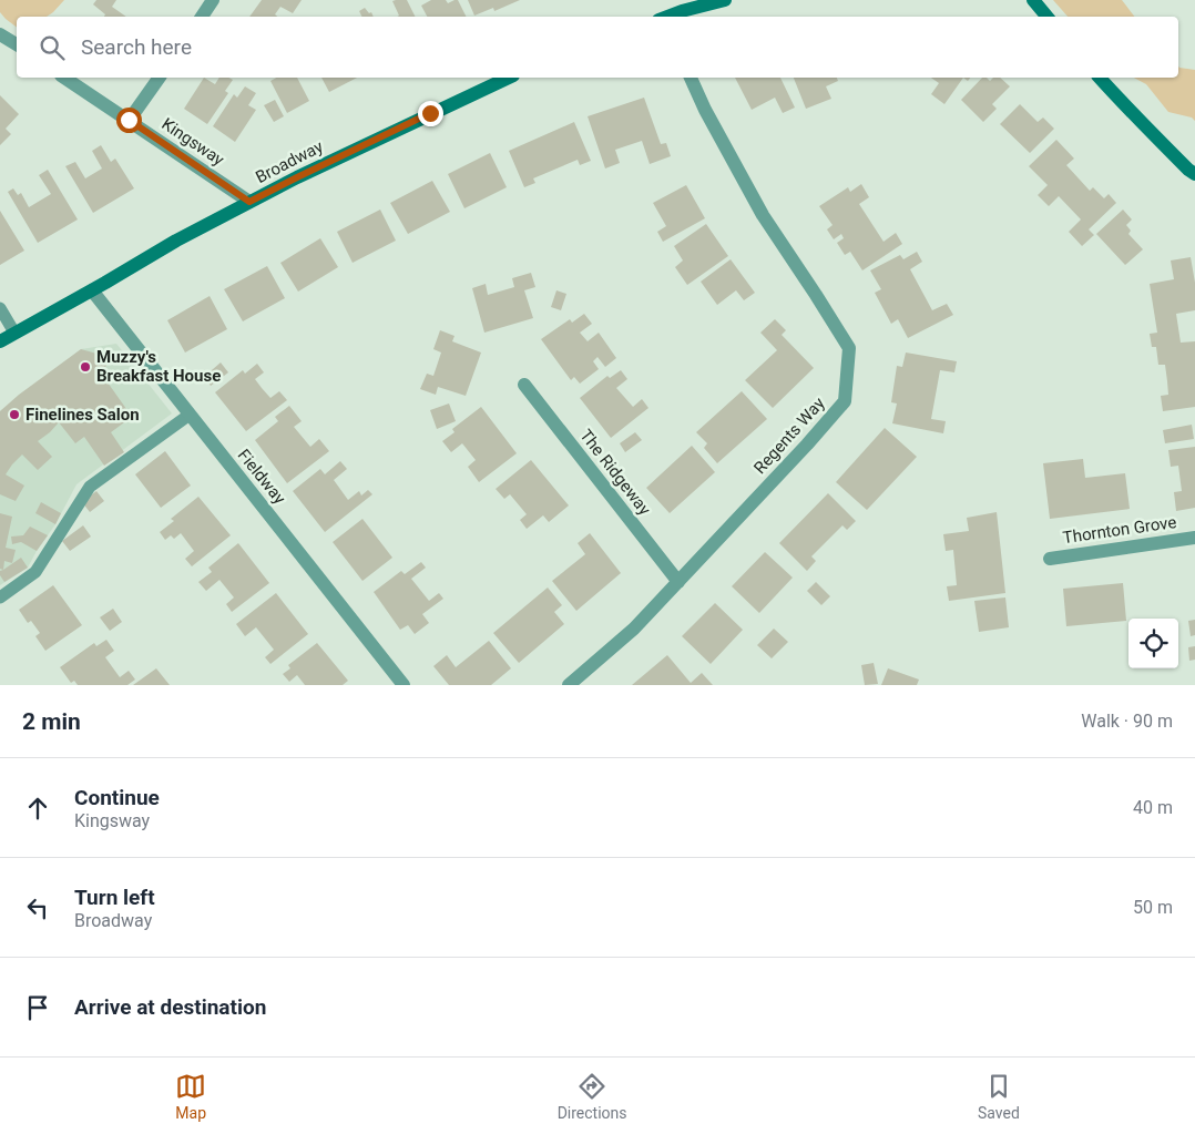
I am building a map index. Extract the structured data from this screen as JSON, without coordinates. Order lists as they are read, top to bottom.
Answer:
{
  "streets": {
    "street": [
      "Kingsway",
      "Broadway",
      "Regents Way",
      "The Ridgeway",
      "Fieldway",
      "Thornton Grove"
    ]
  },
  "crossings": [
    ["Kingsway", "Broadway"],
    ["Broadway", "Fieldway"],
    ["Regents Way", "The Ridgeway"]
  ],
  "places": ["Muzzy's Breakfast House", "Finelines Salon"],
  "page": {
    "search": "Search here",
    "heading": ["2 min", "Walk · 90 m"],
    "list": [
      ["Continue", "Kingsway", "40 m"],
      ["Turn left", "Broadway", "50 m"],
      "Arrive at destination"
    ],
    "nav": ["Map", "Directions", "Saved"]
  }
}
